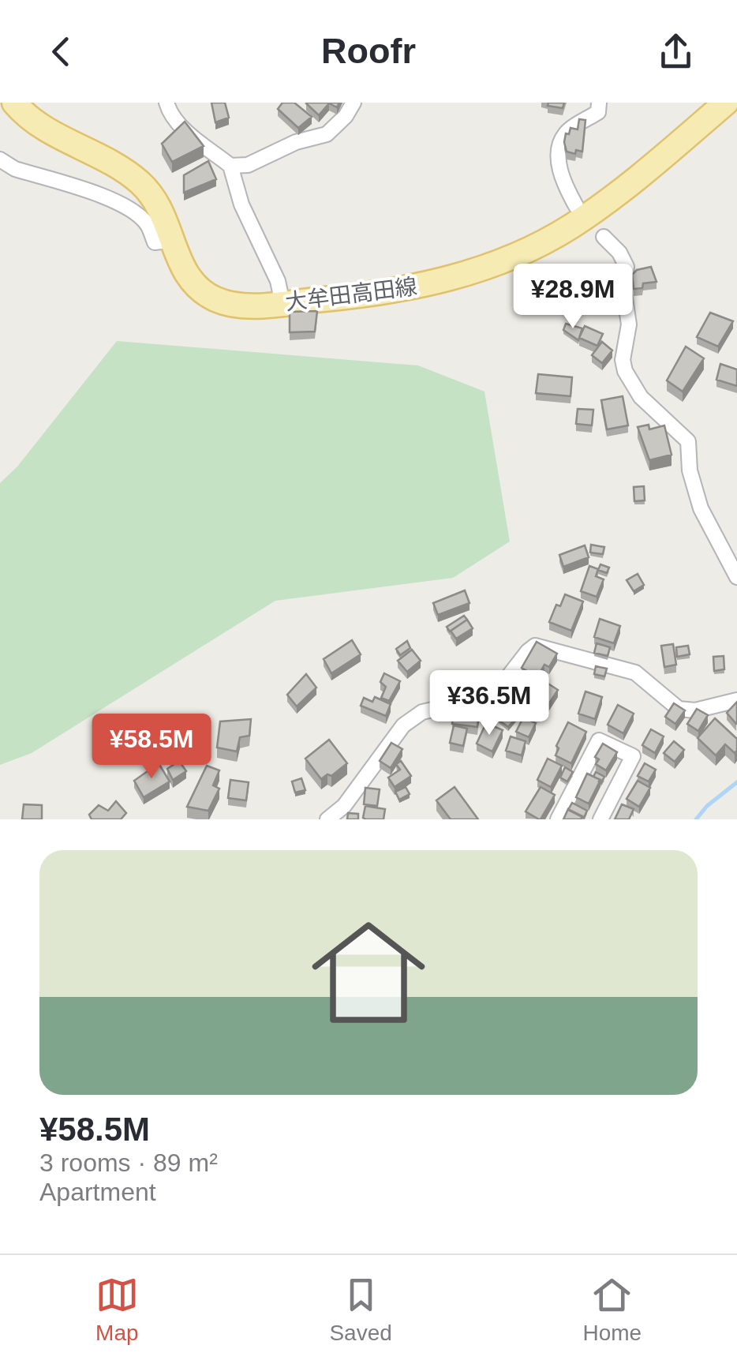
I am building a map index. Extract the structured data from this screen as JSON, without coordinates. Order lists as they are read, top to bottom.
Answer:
{
  "streets": {
    "main road": ["大牟田高田線"]
  },
  "page": {
    "header": "Roofr",
    "price": ["¥28.9M", "¥36.5M", "¥58.5M"],
    "list": [
      {
        "name": "¥58.5M",
        "note": "3 rooms · 89 m² · Apartment"
      }
    ],
    "tabs": ["Map", "Saved", "Home"]
  }
}
